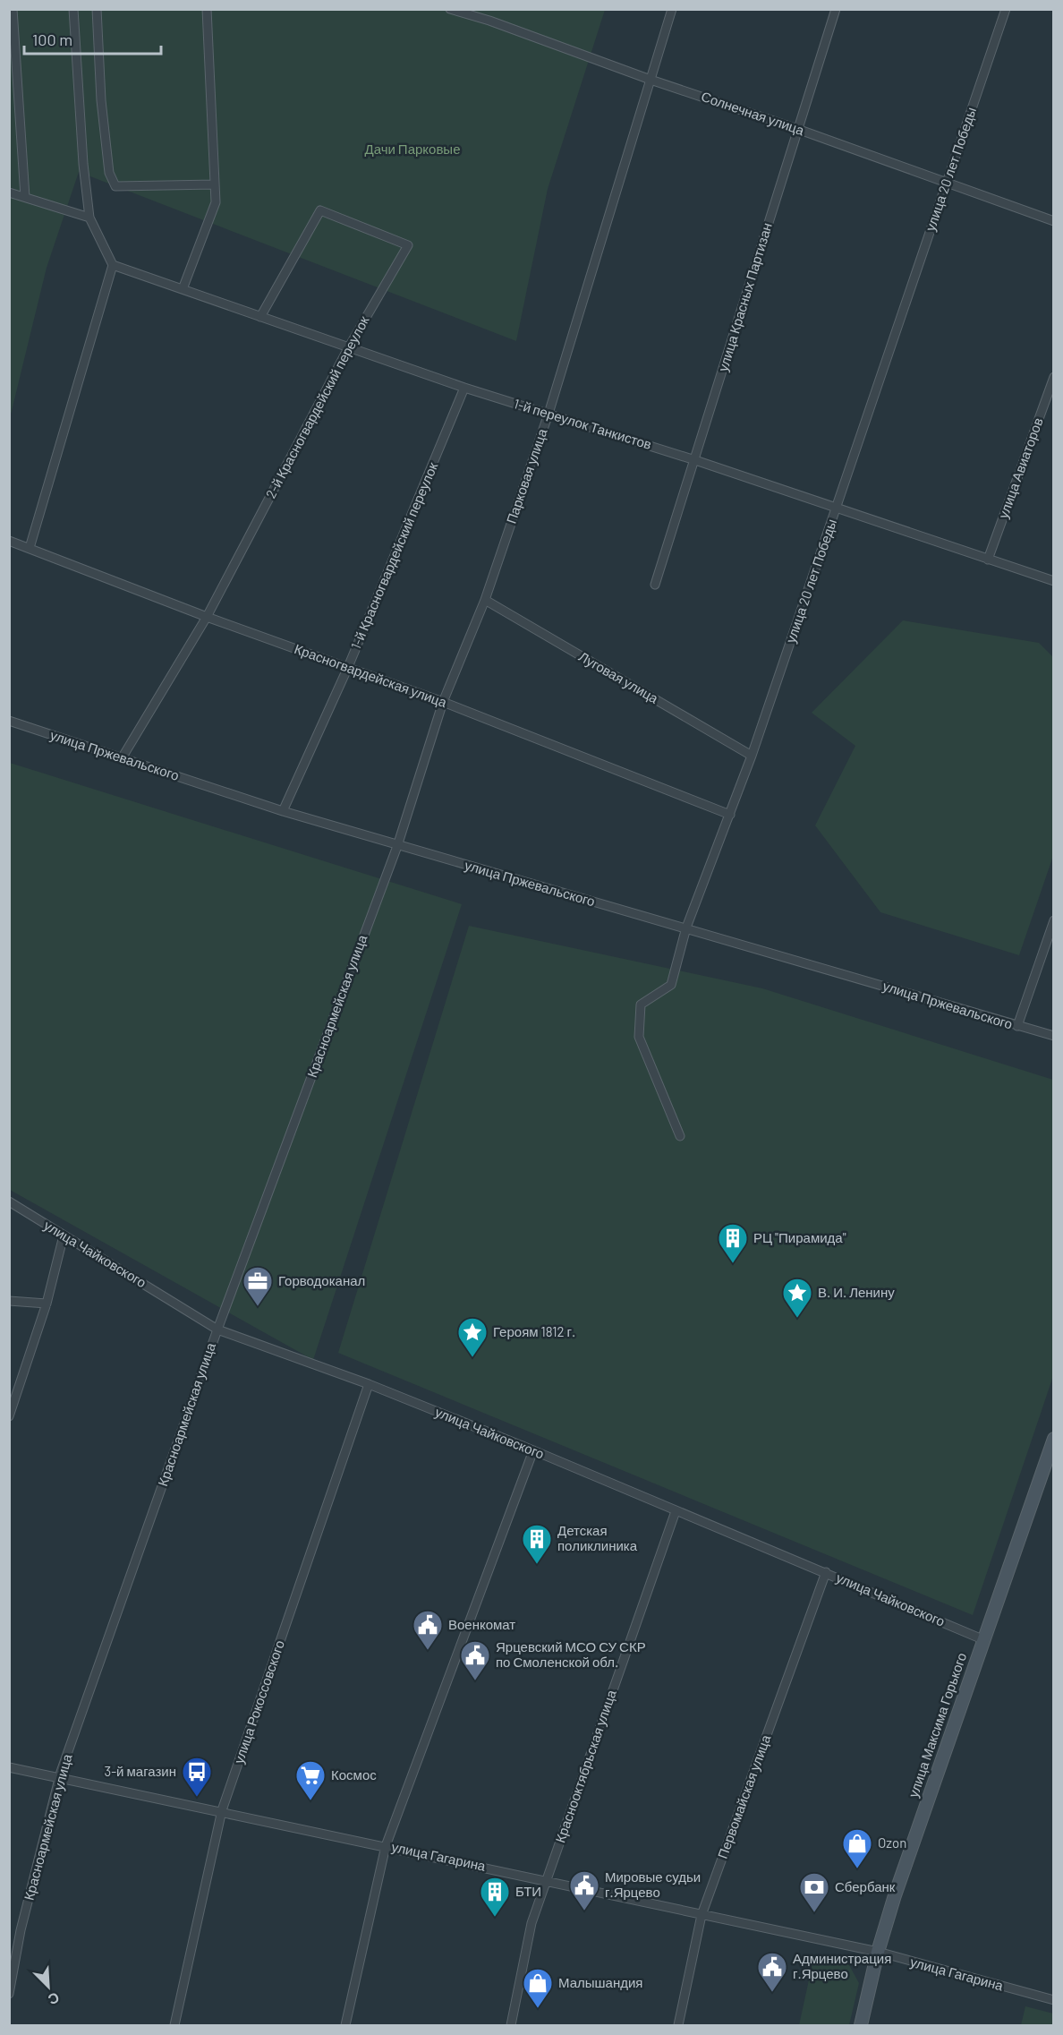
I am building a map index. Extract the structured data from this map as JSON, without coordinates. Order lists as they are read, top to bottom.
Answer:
{
  "streets": {
    "street": [
      "Солнечная улица",
      "улица 20 лет Победы",
      "улица Красных Партизан",
      "2-й Красногвардейский переулок",
      "1-й переулок Танкистов",
      "улица Авиаторов",
      "Парковая улица",
      "1-й Красногвардейский переулок",
      "Красногвардейская улица",
      "Луговая улица",
      "улица Пржевальского",
      "Красноармейская улица",
      "улица Чайковского",
      "улица Рокоссовского",
      "улица Максима Горького",
      "Краснооктябрьская улица",
      "Первомайская улица",
      "улица Гагарина"
    ]
  },
  "crossings": [
    ["Солнечная улица", "улица 20 лет Победы"],
    ["Солнечная улица", "улица Красных Партизан"],
    ["Солнечная улица", "Парковая улица"],
    ["улица 20 лет Победы", "1-й переулок Танкистов"],
    ["улица 20 лет Победы", "Красногвардейская улица"],
    ["улица 20 лет Победы", "Луговая улица"],
    ["улица 20 лет Победы", "улица Пржевальского"],
    ["улица Красных Партизан", "1-й переулок Танкистов"],
    ["2-й Красногвардейский переулок", "1-й переулок Танкистов"],
    ["2-й Красногвардейский переулок", "Красногвардейская улица"],
    ["2-й Красногвардейский переулок", "улица Пржевальского"],
    ["1-й переулок Танкистов", "улица Авиаторов"],
    ["1-й переулок Танкистов", "Парковая улица"],
    ["1-й переулок Танкистов", "1-й Красногвардейский переулок"],
    ["Парковая улица", "Красногвардейская улица"],
    ["Парковая улица", "Луговая улица"],
    ["Парковая улица", "улица Пржевальского"],
    ["Парковая улица", "Красноармейская улица"],
    ["1-й Красногвардейский переулок", "Красногвардейская улица"],
    ["1-й Красногвардейский переулок", "улица Пржевальского"],
    ["улица Пржевальского", "Красноармейская улица"],
    ["Красноармейская улица", "улица Чайковского"],
    ["Красноармейская улица", "улица Гагарина"],
    ["улица Чайковского", "улица Рокоссовского"],
    ["улица Чайковского", "улица Максима Горького"],
    ["улица Чайковского", "Краснооктябрьская улица"],
    ["улица Чайковского", "Первомайская улица"],
    ["улица Рокоссовского", "улица Гагарина"],
    ["улица Максима Горького", "улица Гагарина"],
    ["Краснооктябрьская улица", "улица Гагарина"],
    ["Первомайская улица", "улица Гагарина"]
  ],
  "parks": ["Дачи Парковые"],
  "places": {
    "building": ["РЦ \"Пирамида\"", "Детская поликлиника", "БТИ"],
    "office": ["Горводоканал"],
    "place": ["В. И. Ленину", "Героям 1812 г."],
    "public building": [
      "Военкомат",
      "Ярцевский МСО СУ СКР по Смоленской обл.",
      "Мировые судьи г.Ярцево",
      "Администрация г.Ярцево"
    ],
    "bus stop": ["3-й магазин"],
    "supermarket": ["Космос"],
    "shop": ["Ozon", "Малышандия"],
    "bank": ["Сбербанк"]
  },
  "scale_bar": "100 m",
  "north": "bottom right"
}
